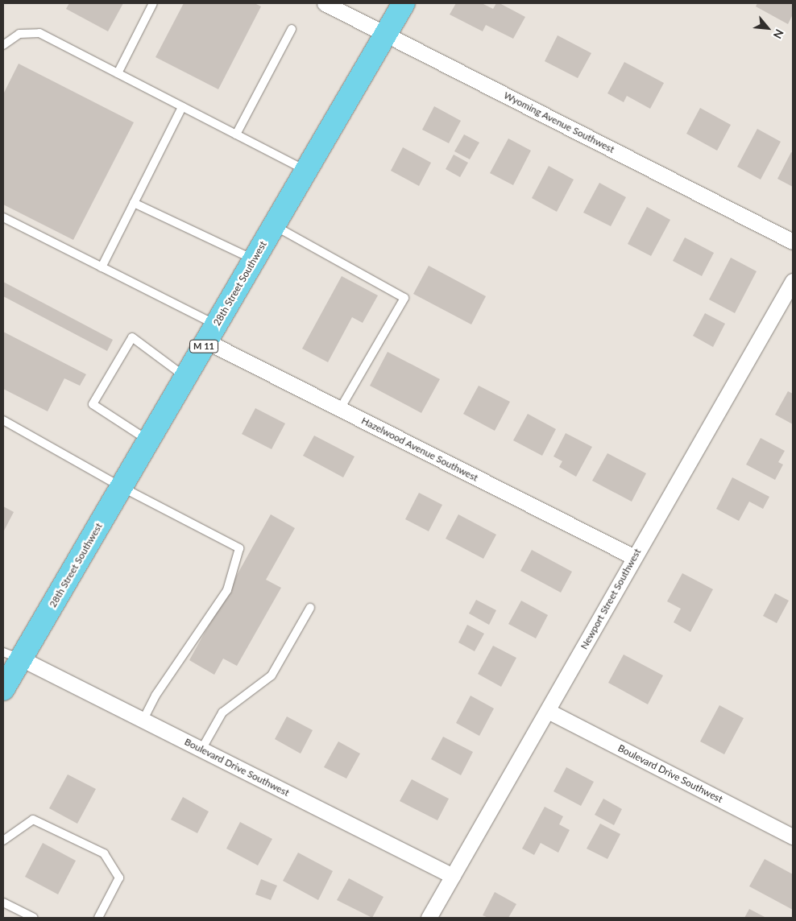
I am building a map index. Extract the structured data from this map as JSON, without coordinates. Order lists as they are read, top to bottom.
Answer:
{
  "streets": {
    "main road": ["28th Street Southwest", "M 11"],
    "street": [
      "Wyoming Avenue Southwest",
      "Hazelwood Avenue Southwest",
      "Newport Street Southwest",
      "Boulevard Drive Southwest"
    ]
  },
  "crossings": [
    ["Wyoming Avenue Southwest", "28th Street Southwest"],
    ["28th Street Southwest", "Hazelwood Avenue Southwest"],
    ["28th Street Southwest", "Boulevard Drive Southwest"],
    ["Hazelwood Avenue Southwest", "Newport Street Southwest"],
    ["Newport Street Southwest", "Boulevard Drive Southwest"]
  ],
  "north": "bottom right"
}
